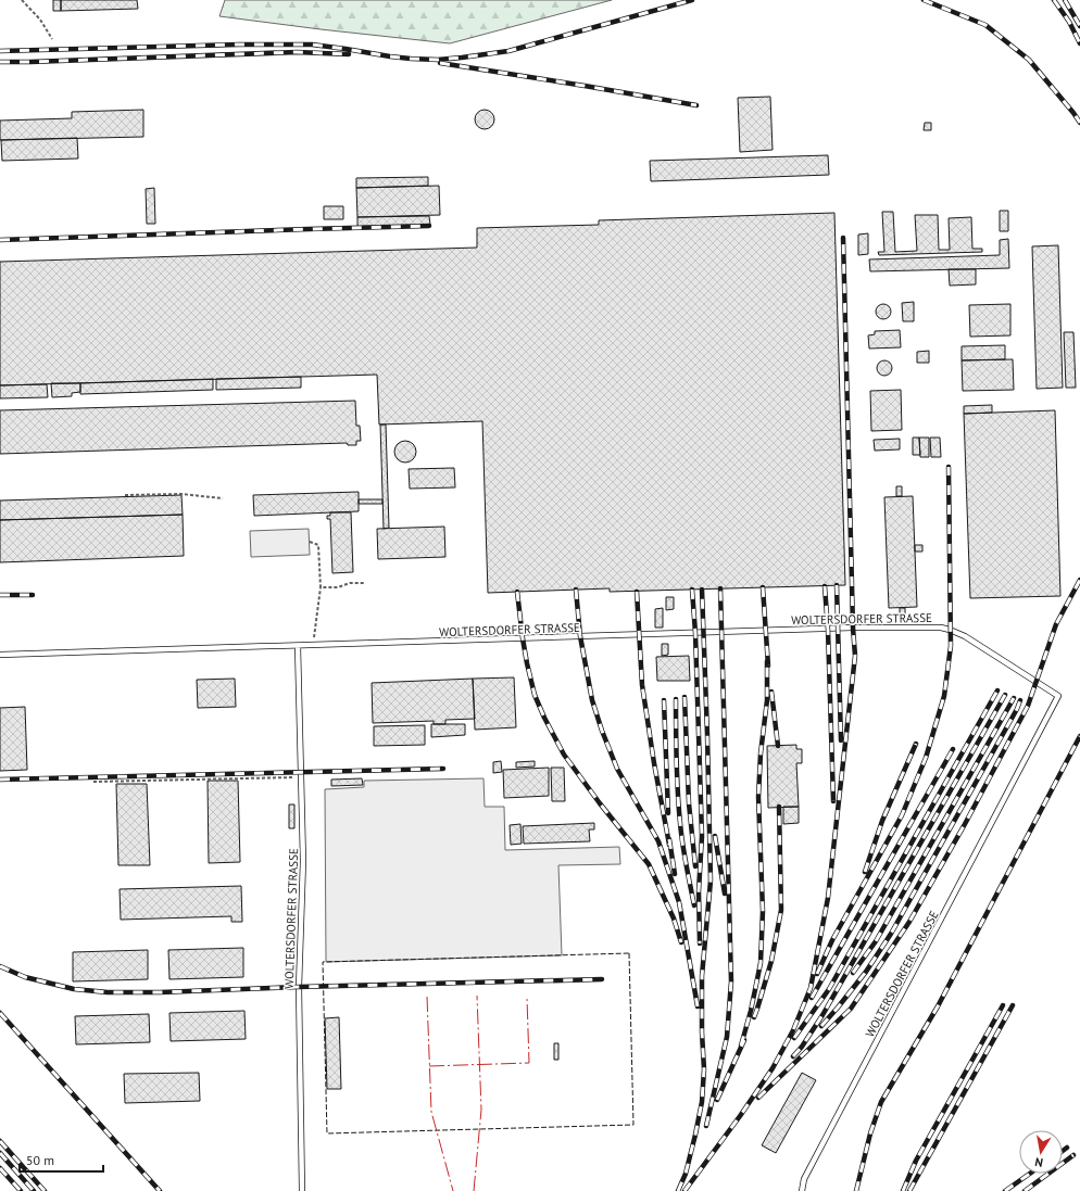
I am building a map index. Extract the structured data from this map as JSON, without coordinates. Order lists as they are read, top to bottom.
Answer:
{
  "streets": {
    "lane": ["WOLTERSDORFER STRASSE"]
  },
  "scale_bar": "50 m",
  "north": "bottom"
}
